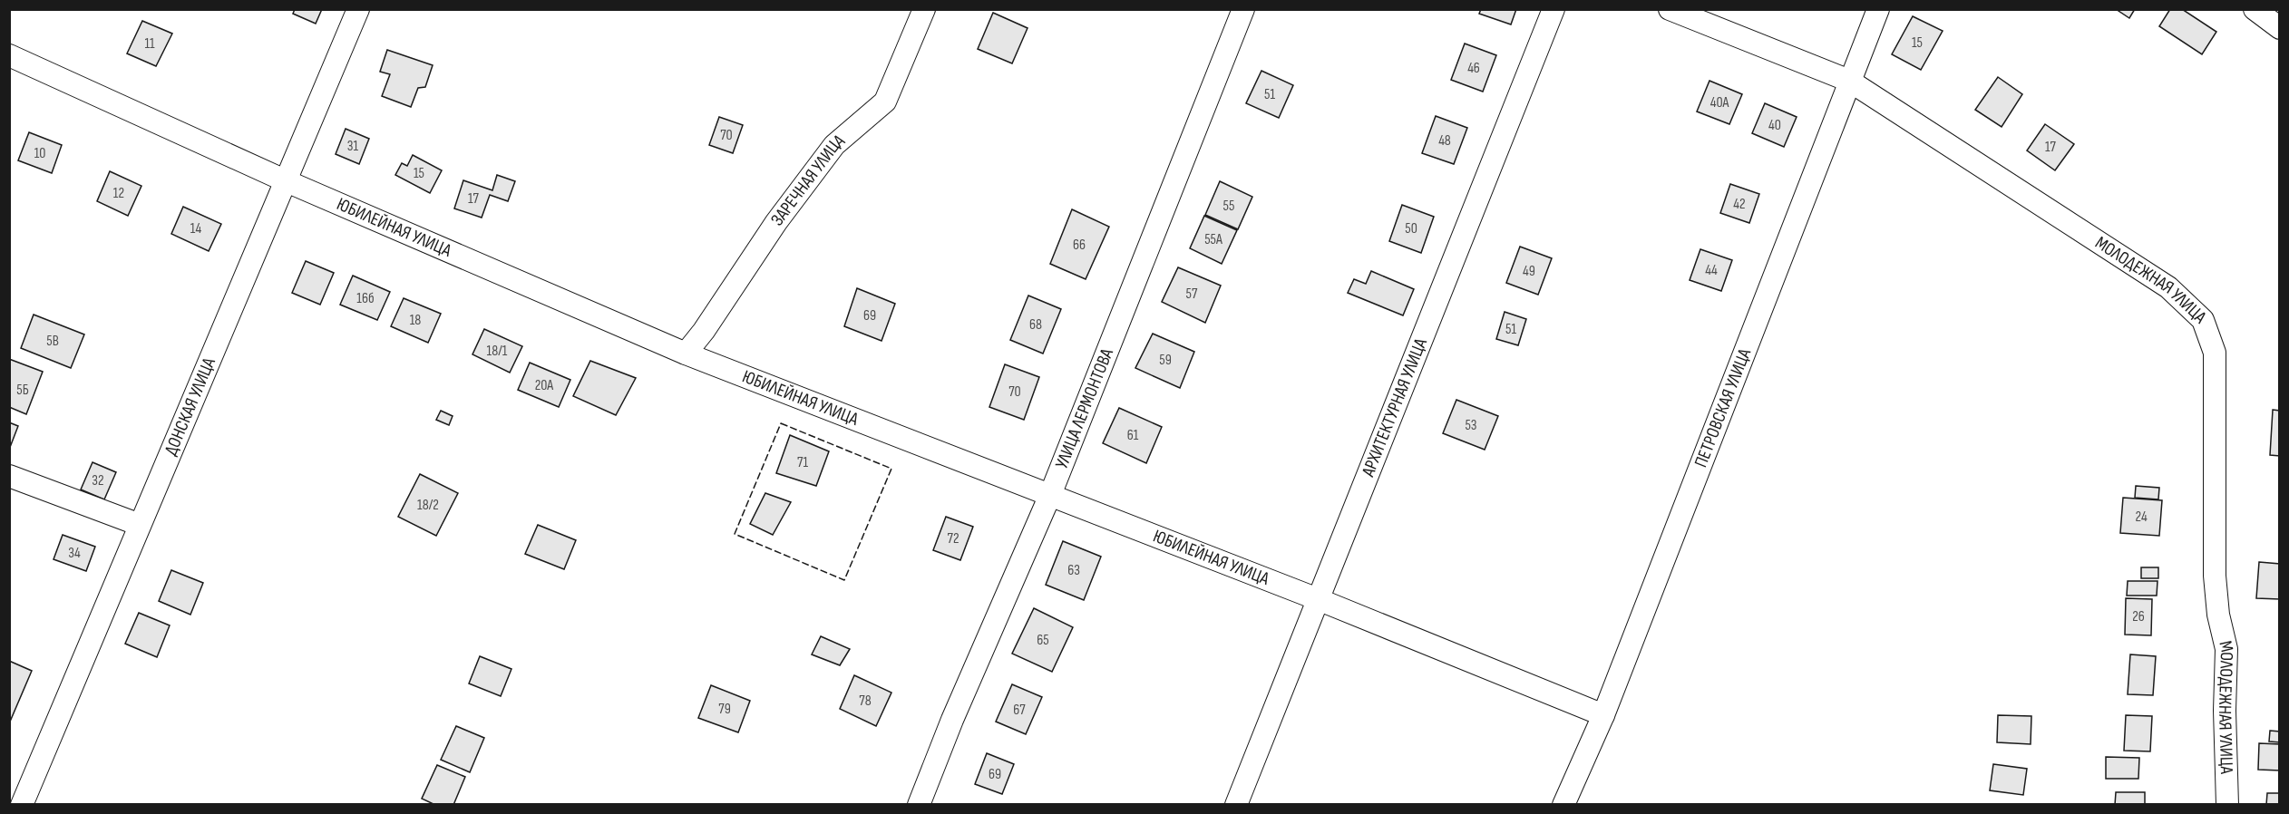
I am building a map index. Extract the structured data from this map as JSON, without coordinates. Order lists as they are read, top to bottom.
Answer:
{
  "streets": {
    "street": [
      "ЗАРЕЧНАЯ УЛИЦА",
      "ЮБИЛЕЙНАЯ УЛИЦА",
      "МОЛОДЕЖНАЯ УЛИЦА",
      "ДОНСКАЯ УЛИЦА",
      "АРХИТЕКТУРНАЯ УЛИЦА",
      "ПЕТРОВСКАЯ УЛИЦА",
      "УЛИЦА ЛЕРМОНТОВА"
    ]
  },
  "crossings": [
    ["ЗАРЕЧНАЯ УЛИЦА", "ЮБИЛЕЙНАЯ УЛИЦА"],
    ["ЮБИЛЕЙНАЯ УЛИЦА", "ДОНСКАЯ УЛИЦА"],
    ["ЮБИЛЕЙНАЯ УЛИЦА", "АРХИТЕКТУРНАЯ УЛИЦА"],
    ["ЮБИЛЕЙНАЯ УЛИЦА", "ПЕТРОВСКАЯ УЛИЦА"],
    ["ЮБИЛЕЙНАЯ УЛИЦА", "УЛИЦА ЛЕРМОНТОВА"],
    ["МОЛОДЕЖНАЯ УЛИЦА", "ПЕТРОВСКАЯ УЛИЦА"]
  ],
  "house_numbers": [
    "15",
    "11",
    "46",
    "51",
    "40А",
    "40",
    "70",
    "48",
    "31",
    "17",
    "10",
    "15",
    "12",
    "17",
    "42",
    "55",
    "14",
    "50",
    "55А",
    "66",
    "44",
    "49",
    "57",
    "16б",
    "69",
    "18",
    "68",
    "51",
    "5В",
    "18/1",
    "59",
    "20А",
    "5Б",
    "70",
    "53",
    "61",
    "71",
    "32",
    "18/2",
    "24",
    "72",
    "34",
    "63",
    "26",
    "65",
    "78",
    "79",
    "67",
    "69"
  ]
}
